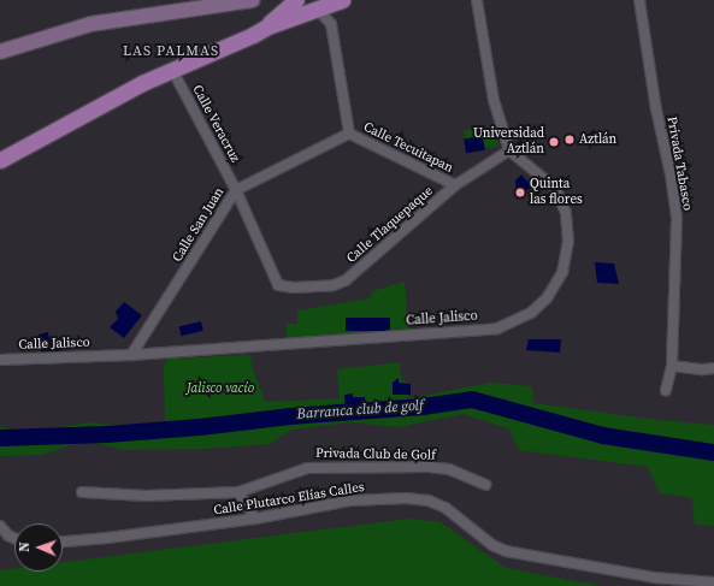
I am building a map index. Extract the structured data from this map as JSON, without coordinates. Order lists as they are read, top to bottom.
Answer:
{
  "streets": {
    "street": [
      "Calle Veracruz",
      "Calle Tecuitapan",
      "Privada Tabasco",
      "Calle San Juan",
      "Calle Tlaquepaque",
      "Calle Jalisco",
      "Privada Club de Golf",
      "Calle Plutarco Elías Calles"
    ]
  },
  "crossings": [
    ["Calle Veracruz", "Calle San Juan"],
    ["Calle Veracruz", "Calle Tlaquepaque"],
    ["Calle Tecuitapan", "Calle San Juan"],
    ["Calle Tecuitapan", "Calle Tlaquepaque"],
    ["Calle San Juan", "Calle Jalisco"],
    ["Calle Tlaquepaque", "Calle Jalisco"]
  ],
  "districts": ["LAS PALMAS"],
  "water": ["Barranca club de golf"],
  "parks": ["Jalisco vacío"],
  "places": ["Aztlán", "Universidad Aztlán", "Quinta las flores"],
  "north": "left"
}
